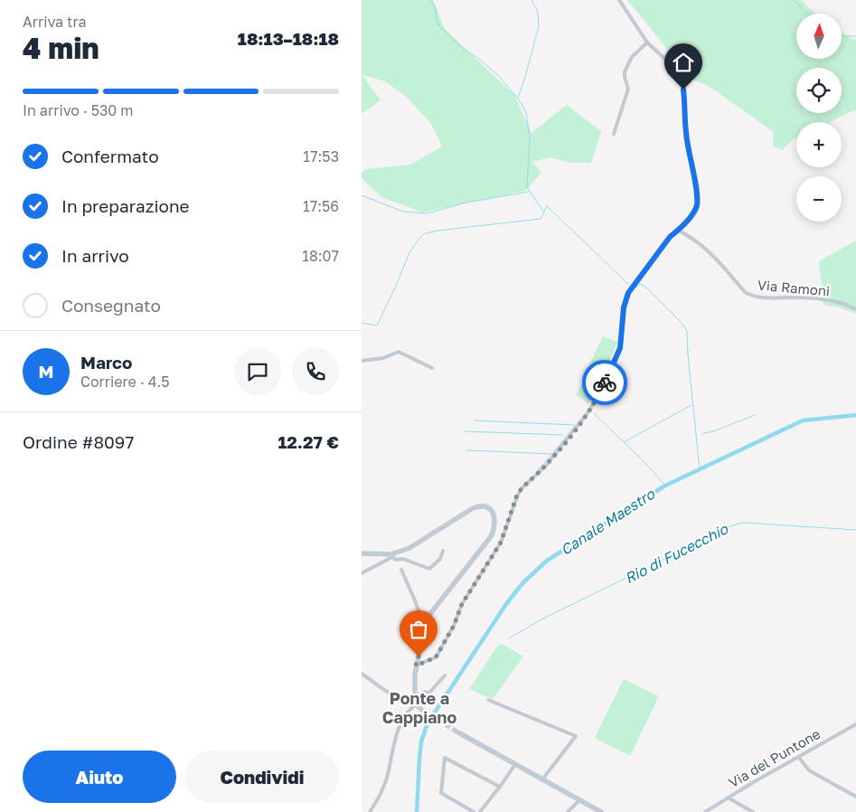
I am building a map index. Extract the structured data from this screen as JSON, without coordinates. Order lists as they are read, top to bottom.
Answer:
{
  "streets": {
    "street": ["Via Ramoni", "Via del Puntone"]
  },
  "districts": ["Ponte a Cappiano"],
  "water": ["Canale Maestro", "Rio di Fucecchio"],
  "north": "top",
  "page": {
    "heading": ["4 min", "Arriva tra", "18:13–18:18"],
    "panel": [
      "Marco",
      "Corriere · 4.5",
      "Ordine #8097",
      "12.27 €"
    ],
    "map_buttons": ["+", "−"],
    "bar": "In arrivo · 530 m",
    "list": [
      ["Confermato", "17:53"],
      ["In preparazione", "17:56"],
      ["In arrivo", "18:07"],
      "Consegnato"
    ],
    "round": "M",
    "buttons": ["Aiuto", "Condividi"]
  }
}
